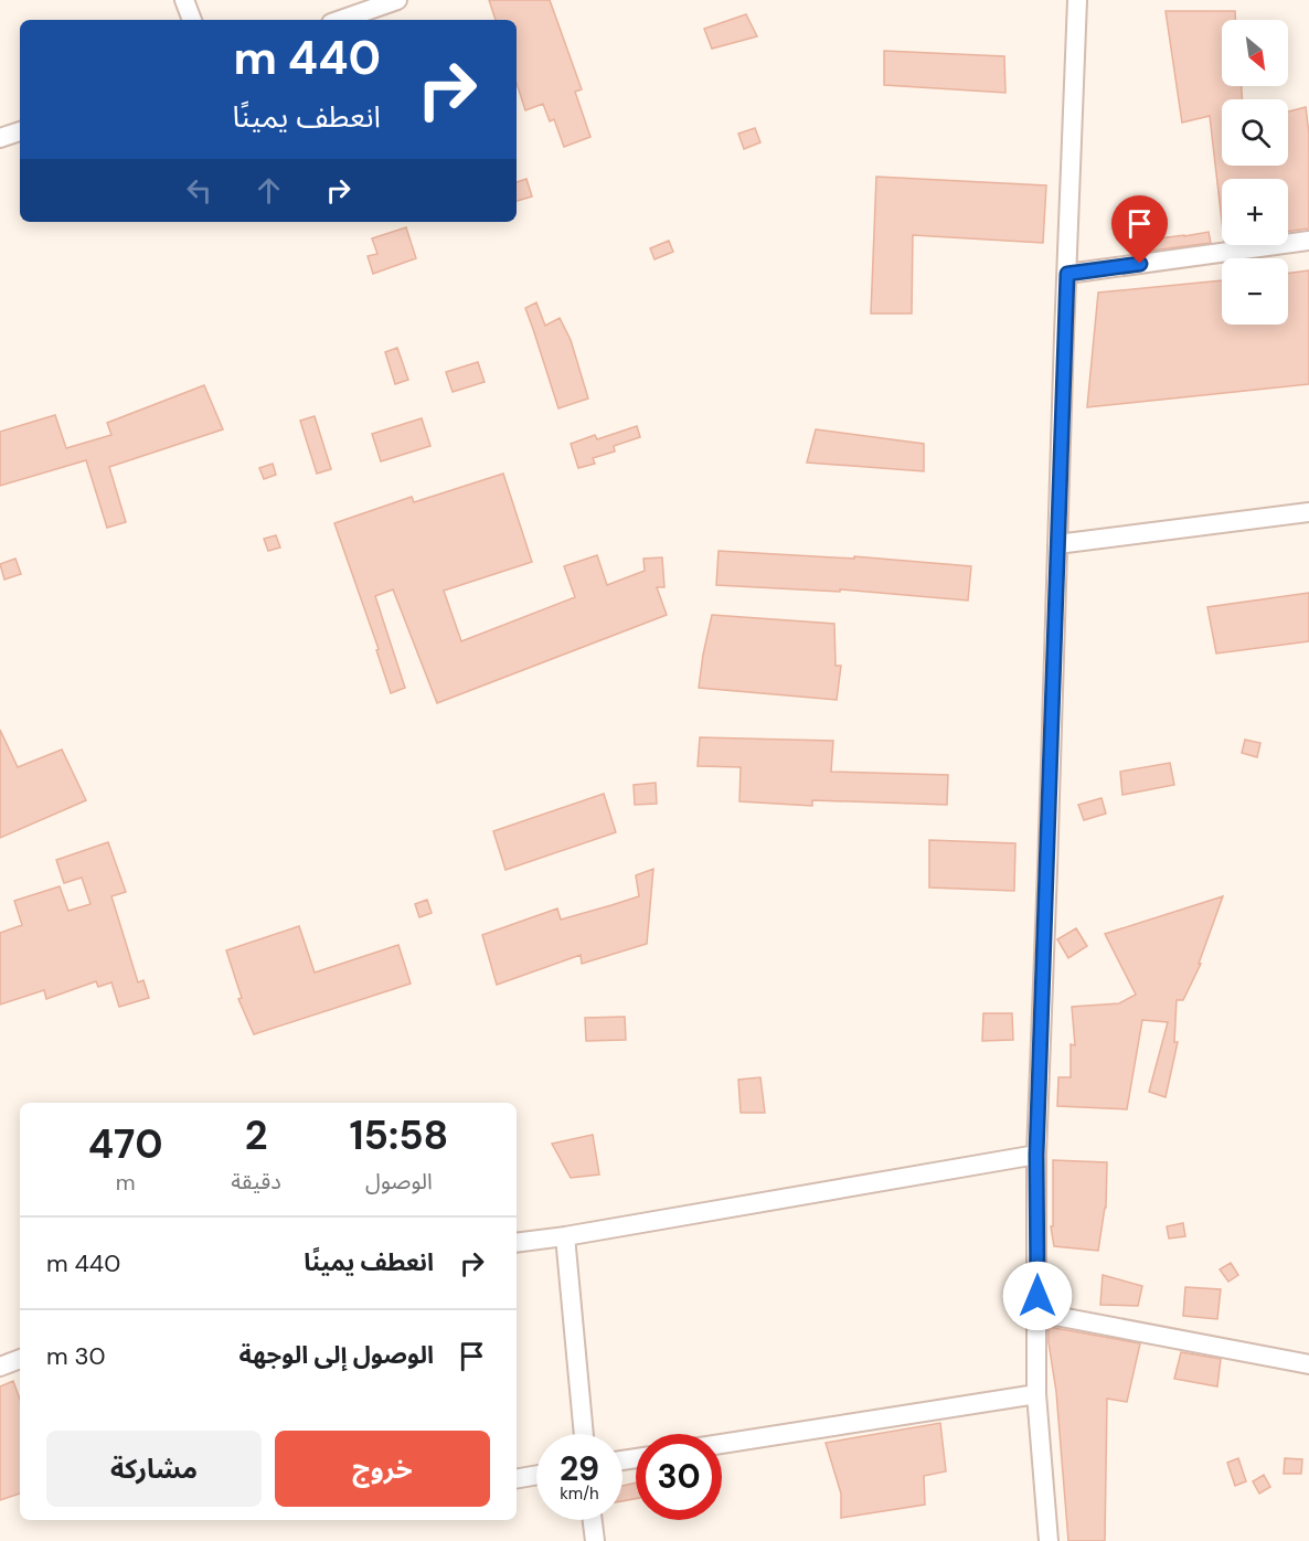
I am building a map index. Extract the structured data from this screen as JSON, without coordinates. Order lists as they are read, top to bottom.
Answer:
{
  "north": "bottom right",
  "page": {
    "map_buttons": ["+", "−"],
    "turn": ["440 m", "انعطف يمينًا"],
    "eta": [
      "15:58",
      "الوصول",
      "2",
      "دقيقة",
      "470",
      "m"
    ],
    "list": [
      {
        "name": "انعطف يمينًا",
        "value": "440 m"
      },
      {
        "name": "الوصول إلى الوجهة",
        "value": "30 m"
      }
    ],
    "buttons": ["خروج", "مشاركة"],
    "speed": "29 km/h",
    "limit": "30"
  }
}
